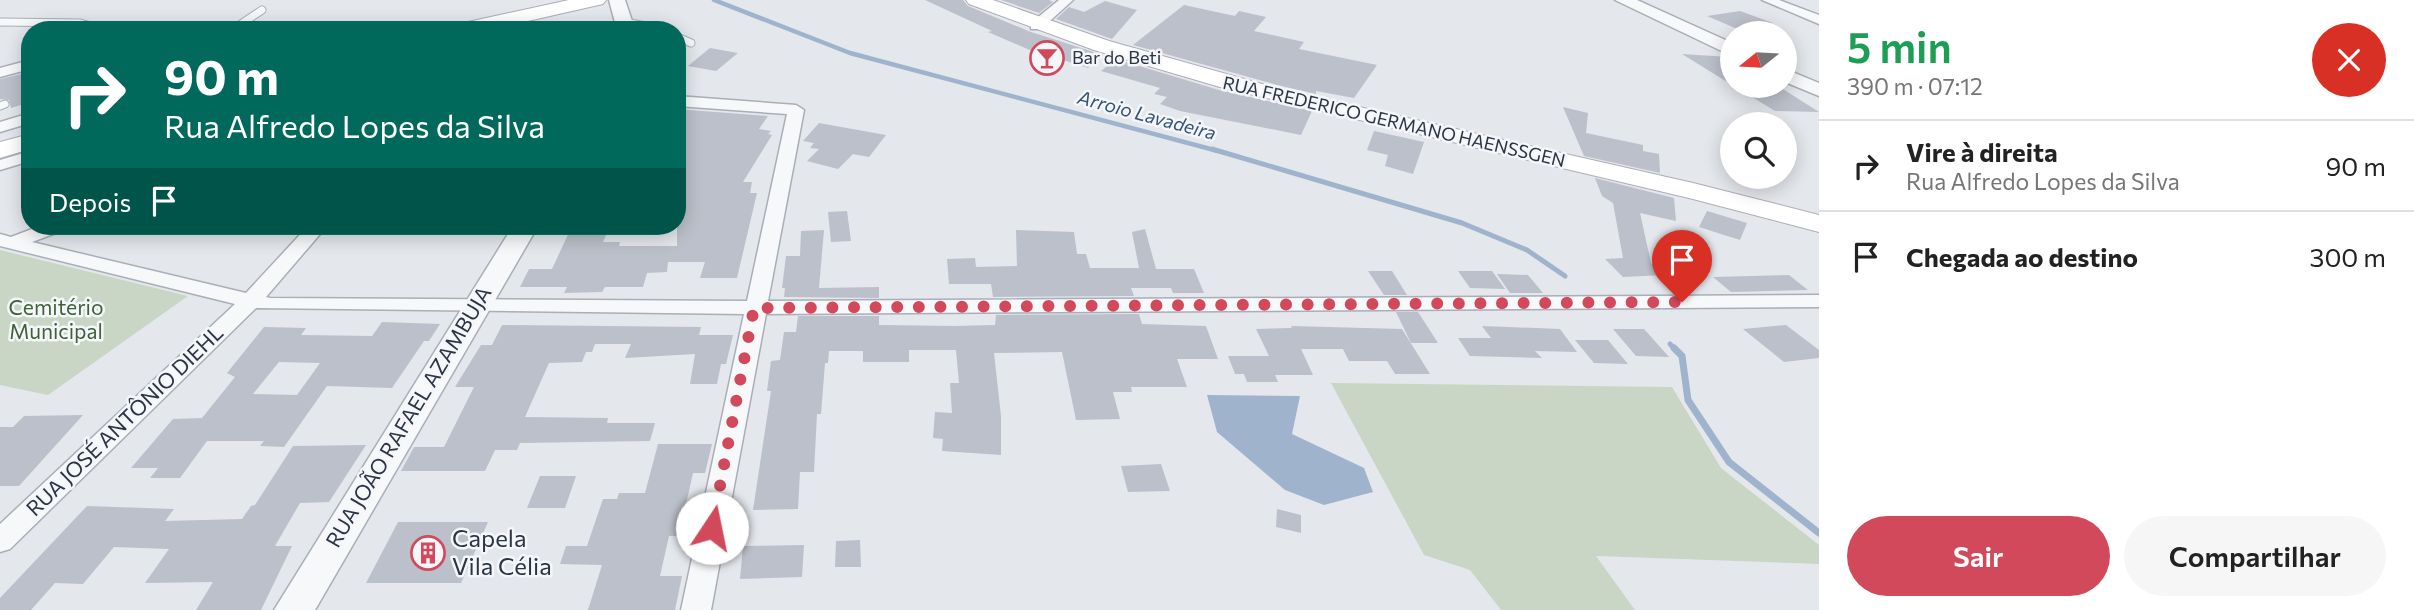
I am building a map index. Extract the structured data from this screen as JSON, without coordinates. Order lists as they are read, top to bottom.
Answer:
{
  "streets": {
    "main road": ["RUA FREDERICO GERMANO HAENSSGEN"],
    "street": ["RUA JOÃO RAFAEL AZAMBUJA", "RUA JOSÉ ANTÔNIO DIEHL"]
  },
  "water": ["Arroio Lavadeira"],
  "parks": ["Cemitério Municipal"],
  "places": {
    "bar": ["Bar do Beti"],
    "building": ["Capela Vila Célia"]
  },
  "north": "left",
  "page": {
    "heading": ["5 min", "390 m · 07:12"],
    "turn": ["90 m", "Rua Alfredo Lopes da Silva"],
    "list": [
      {
        "name": "Vire à direita",
        "note": "Rua Alfredo Lopes da Silva",
        "value": "90 m"
      },
      {
        "name": "Chegada ao destino",
        "value": "300 m"
      }
    ],
    "then": "Depois",
    "buttons": ["Sair", "Compartilhar"]
  }
}
